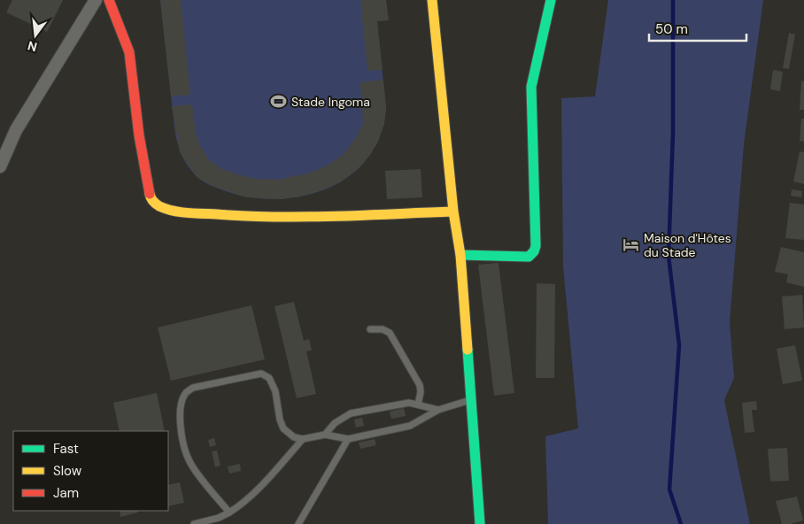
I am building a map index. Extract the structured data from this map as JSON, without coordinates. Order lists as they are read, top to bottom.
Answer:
{
  "places": {
    "sports": ["Stade Ingoma"],
    "hotel": ["Maison d'Hôtes du Stade"]
  },
  "legend": ["Fast", "Slow", "Jam"],
  "scale_bar": "50 m",
  "north": "bottom"
}
